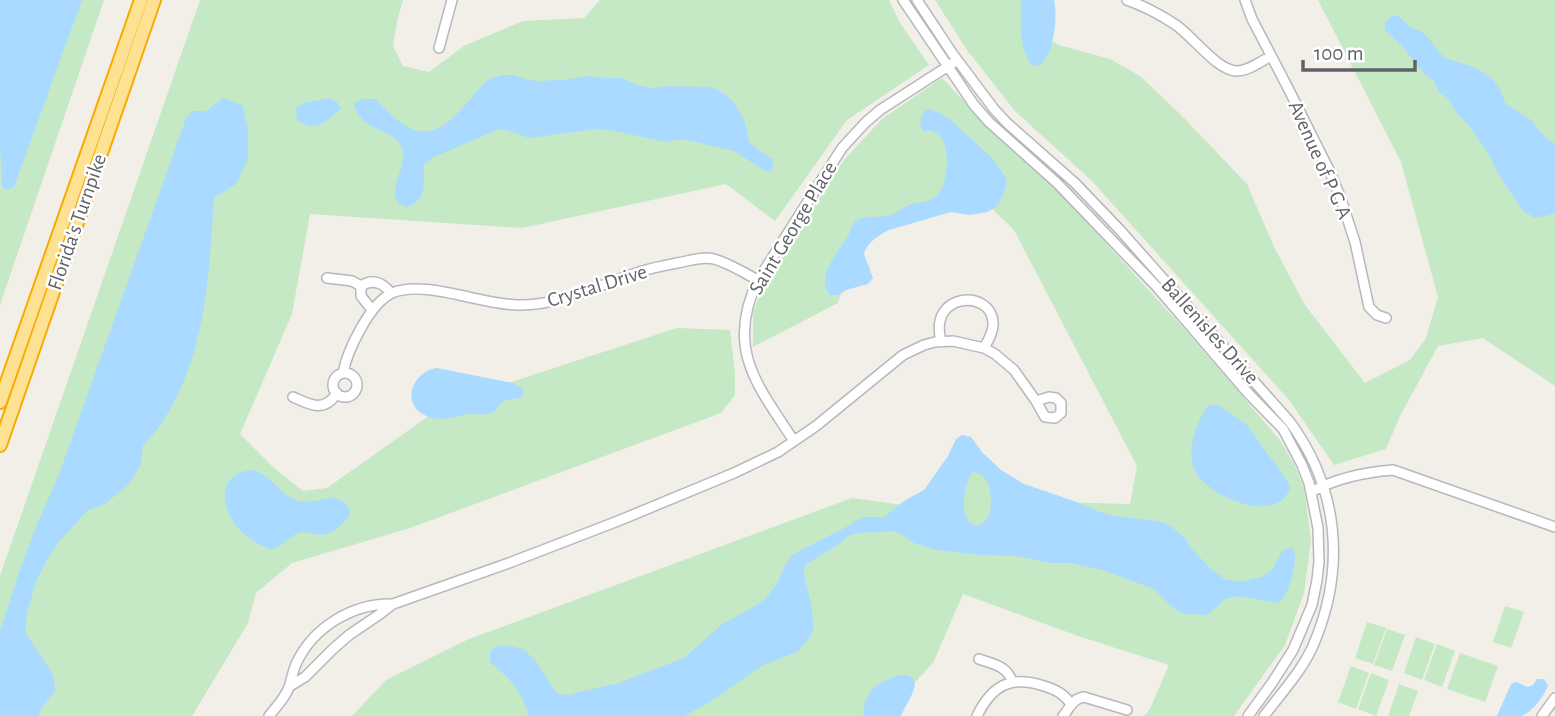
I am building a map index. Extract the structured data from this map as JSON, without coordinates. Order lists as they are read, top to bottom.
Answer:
{
  "streets": {
    "highway": ["Florida's Turnpike"],
    "street": [
      "Avenue of P G A",
      "Saint George Place",
      "Crystal Drive",
      "Ballenisles Drive"
    ]
  },
  "crossings": [
    ["Saint George Place", "Crystal Drive"],
    ["Saint George Place", "Ballenisles Drive"]
  ],
  "scale_bar": "100 m"
}
